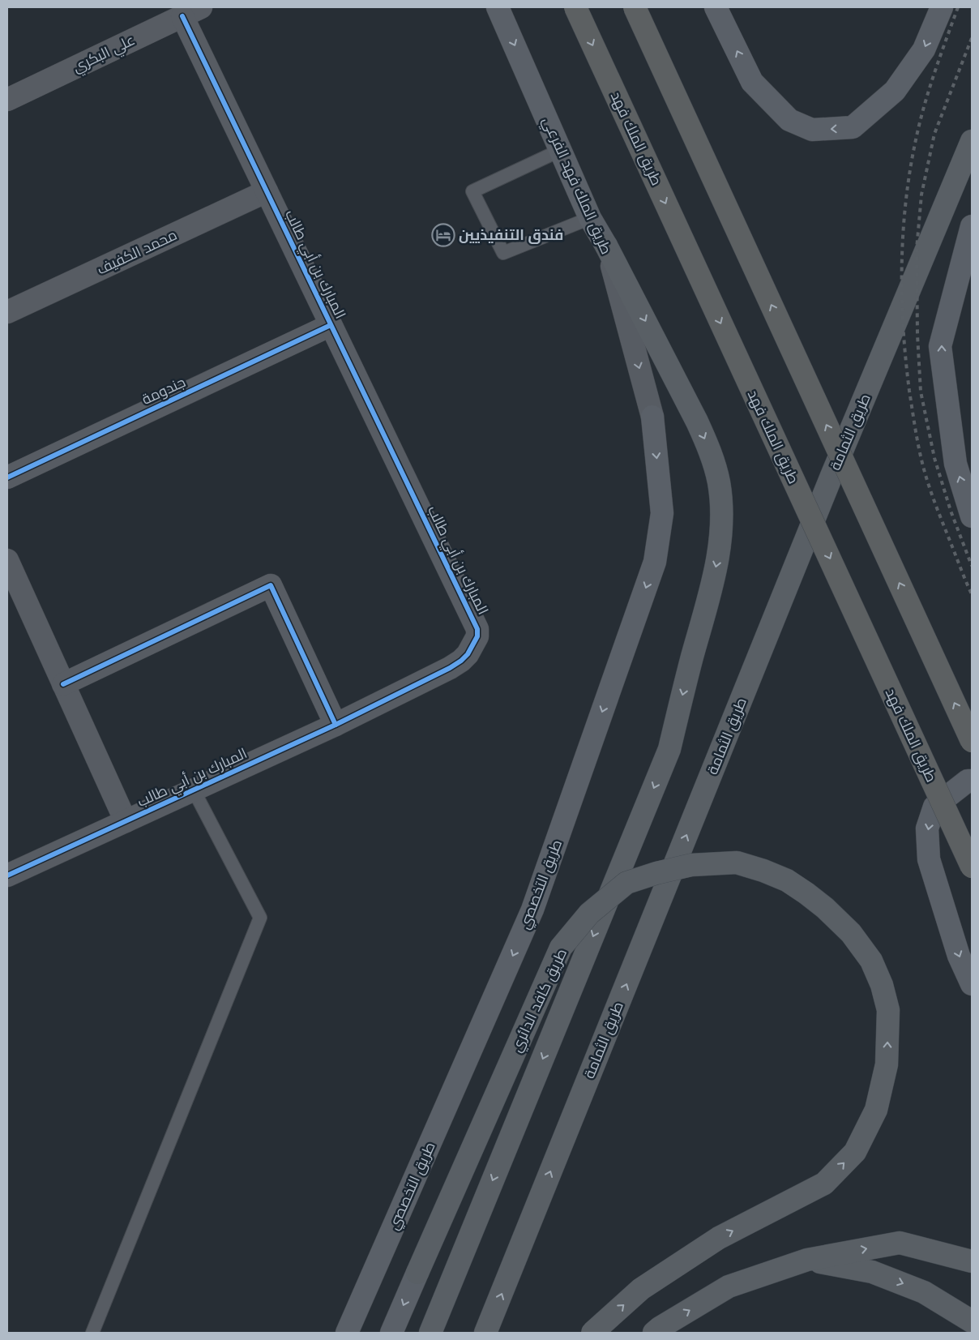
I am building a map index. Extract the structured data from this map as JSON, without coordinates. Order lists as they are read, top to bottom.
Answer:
{
  "streets": {
    "highway": ["طريق الملك فهد"],
    "main road": [
      "طريق الملك فهد الفرعي",
      "طريق الثمامة",
      "طريق التخصصي",
      "طريق كافد الدائري"
    ],
    "street": [
      "علي البكري",
      "محمد الكفيف",
      "المبارك بن أبي طالب",
      "جندومة"
    ]
  },
  "crossings": [
    ["علي البكري", "المبارك بن أبي طالب"],
    ["طريق الملك فهد الفرعي", "طريق التخصصي"],
    ["محمد الكفيف", "المبارك بن أبي طالب"],
    ["المبارك بن أبي طالب", "جندومة"]
  ],
  "one_way": ["طريق الملك فهد الفرعي"],
  "places": {
    "hotel": ["فندق التنفيذيين"]
  }
}
